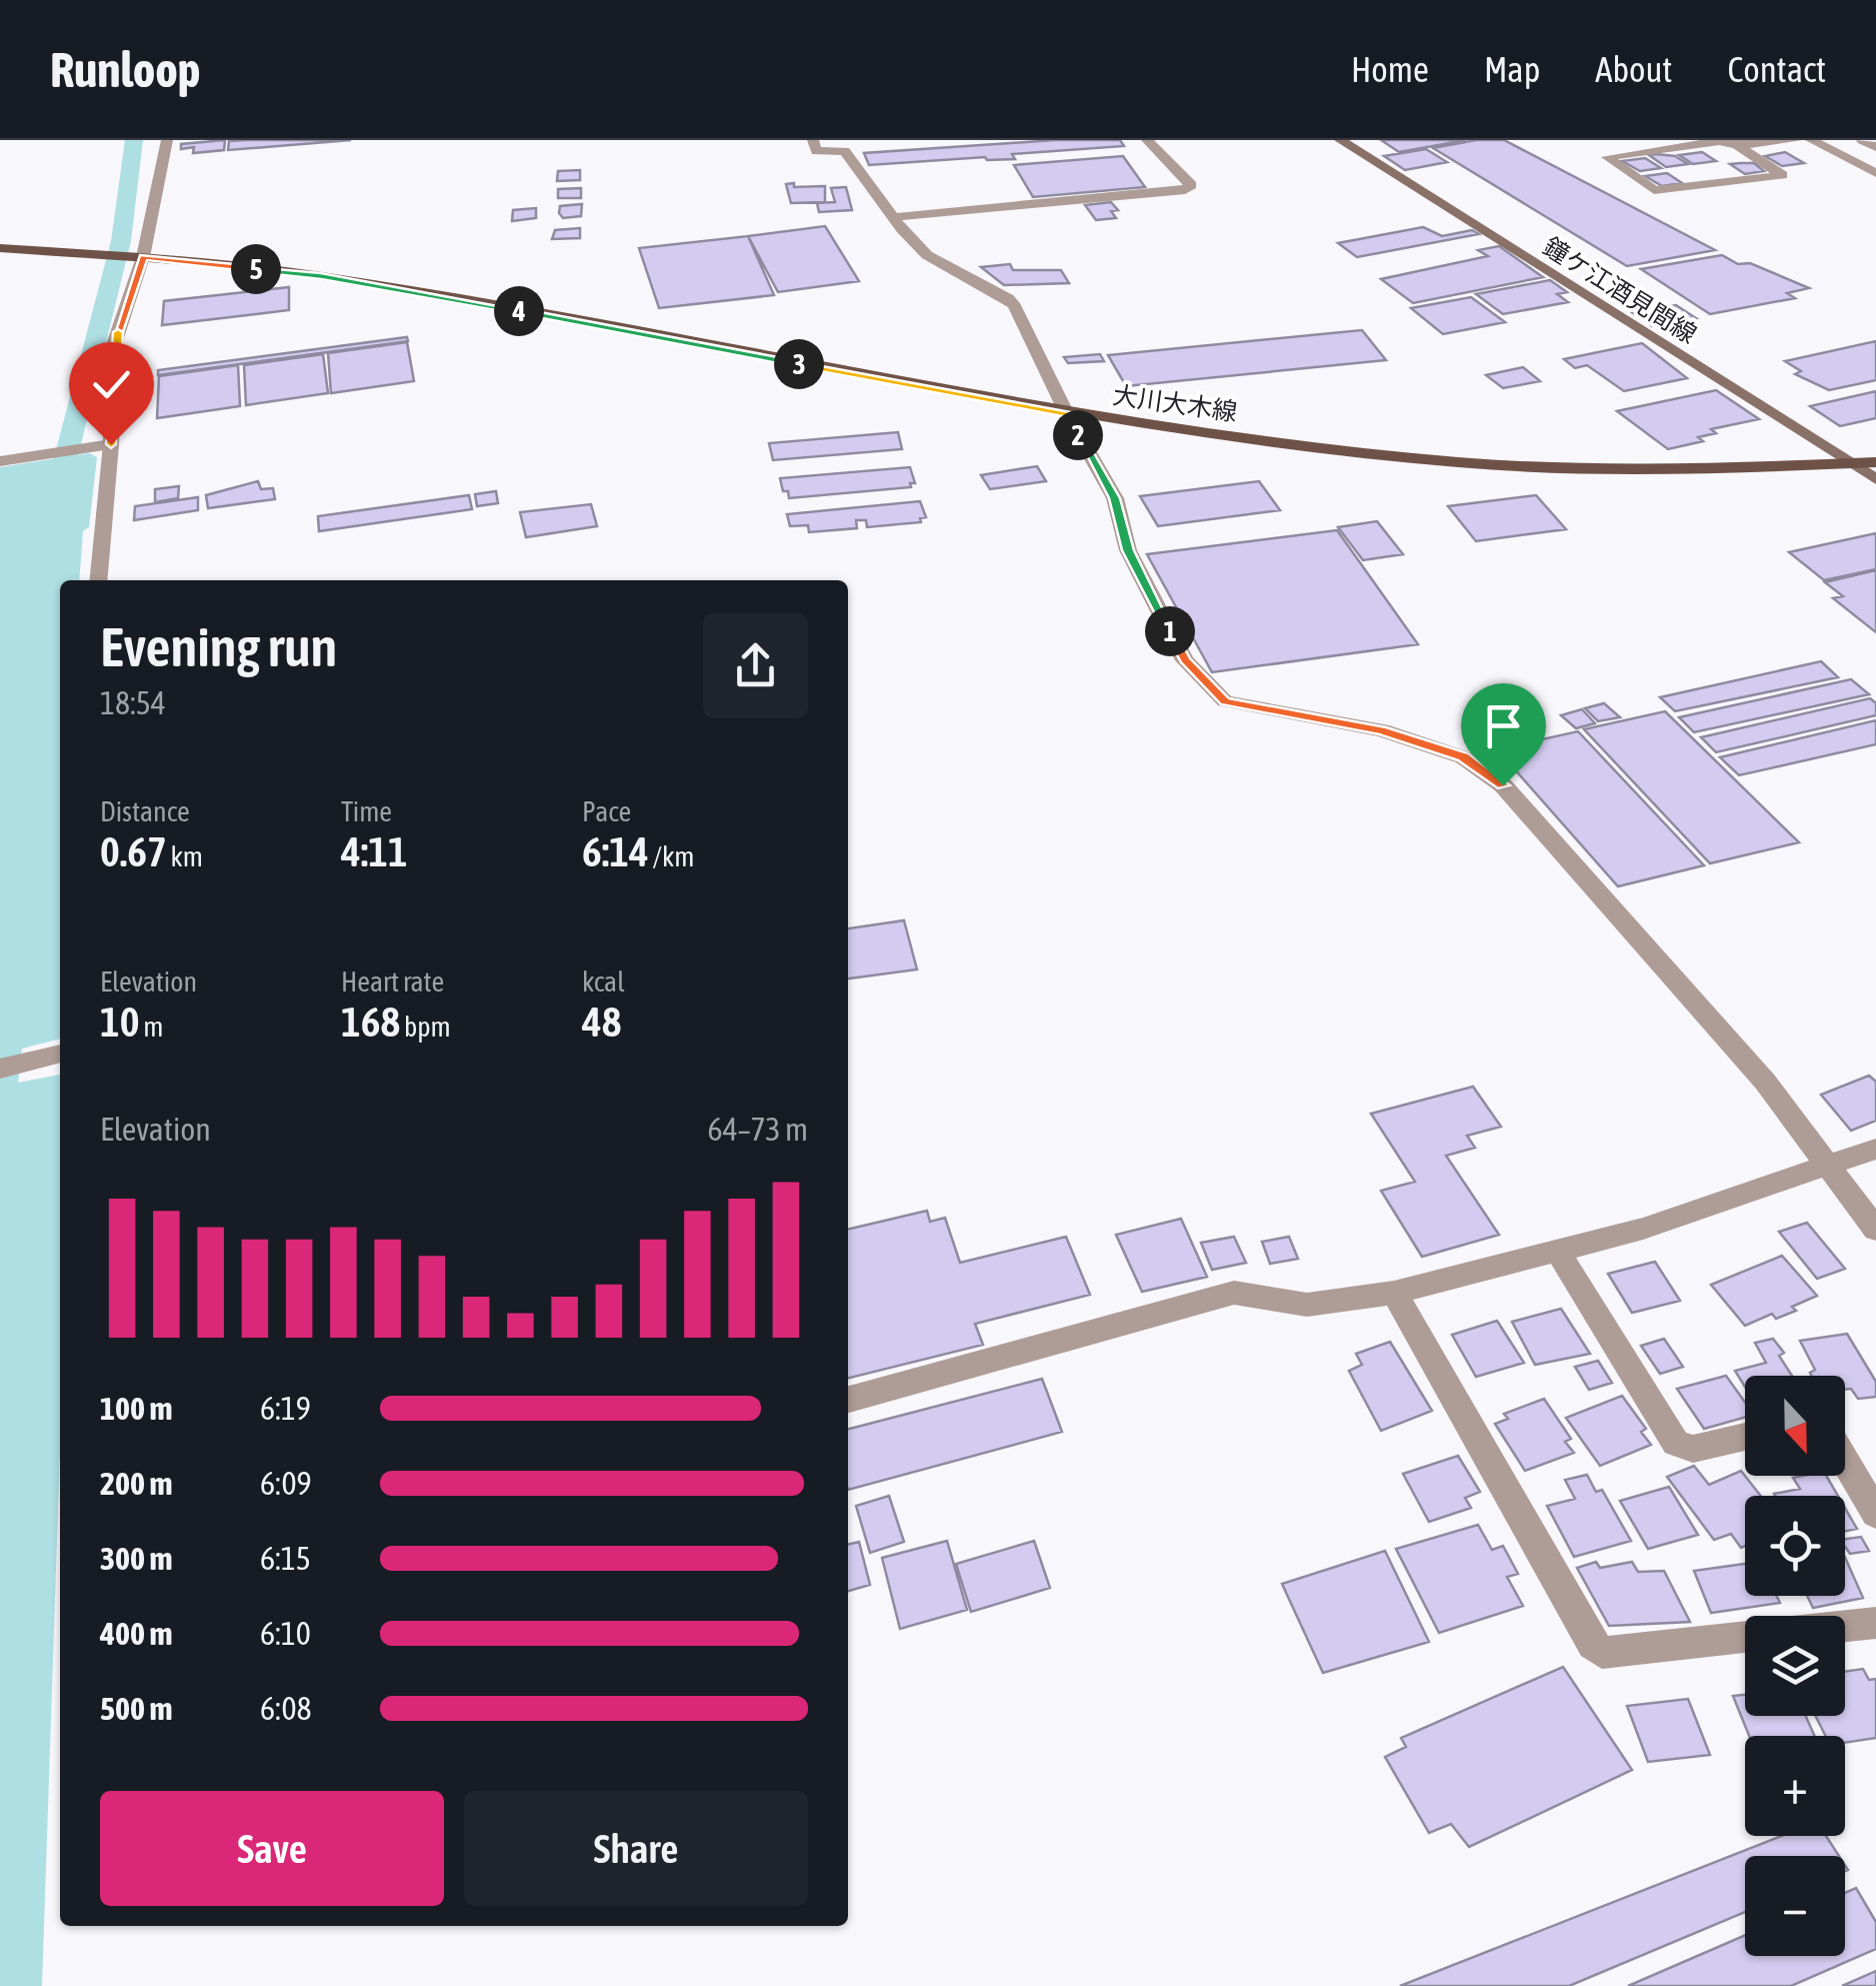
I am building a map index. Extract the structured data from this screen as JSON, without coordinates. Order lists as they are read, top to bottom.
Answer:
{
  "streets": {
    "main road": ["鐘ケ江酒見間線", "大川大木線"]
  },
  "crossings": [
    ["鐘ケ江酒見間線", "大川大木線"]
  ],
  "north": "bottom",
  "page": {
    "header": "Runloop",
    "nav": [
      "Home",
      "Map",
      "About",
      "Contact"
    ],
    "pins": [
      "5",
      "4",
      "3",
      "2",
      "1"
    ],
    "heading": ["Evening run", "18:54"],
    "stats": [
      ["Distance", "0.67 km"],
      ["Time", "4:11"],
      ["Pace", "6:14 /km"],
      ["Elevation", "10 m"],
      ["Heart rate", "168 bpm"],
      ["kcal", "48"]
    ],
    "chart": ["Elevation", "64–73 m"],
    "list": [
      {
        "name": "100 m",
        "note": "6:19"
      },
      {
        "name": "200 m",
        "note": "6:09"
      },
      {
        "name": "300 m",
        "note": "6:15"
      },
      {
        "name": "400 m",
        "note": "6:10"
      },
      {
        "name": "500 m",
        "note": "6:08"
      }
    ],
    "map_buttons": ["+", "−"],
    "buttons": ["Save", "Share"]
  }
}
